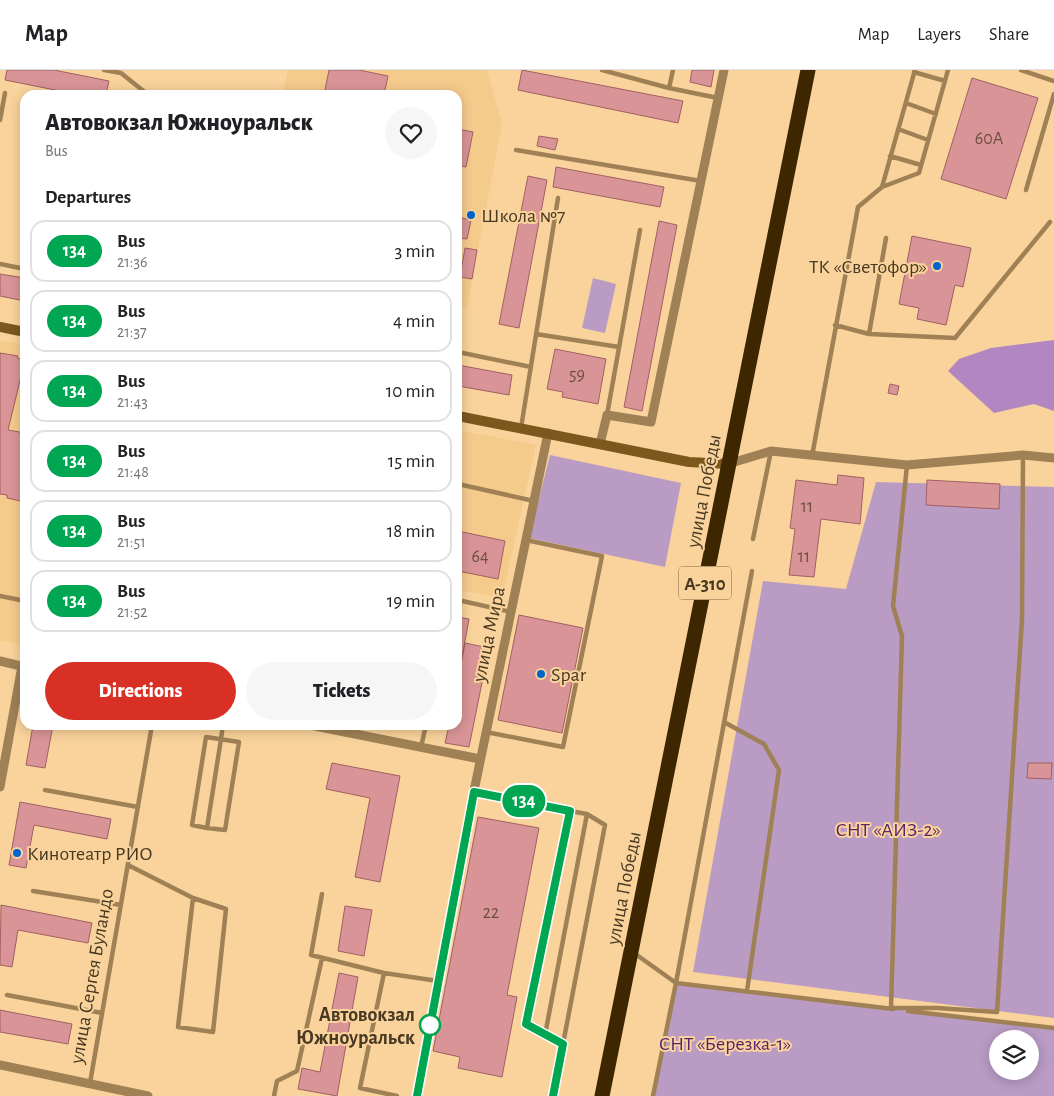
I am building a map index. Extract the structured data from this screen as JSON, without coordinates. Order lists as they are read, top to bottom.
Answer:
{
  "streets": {
    "highway": ["улица Победы", "А-310"],
    "street": ["улица Мира"],
    "lane": ["улица Сергея Буландо"]
  },
  "parks": ["СНТ «АИЗ-2»", "СНТ «Березка-1»"],
  "places": [
    "Школа №7",
    "ТК «Светофор»",
    "Spar",
    "Кинотеатр РИО",
    "Автовокзал Южноуральск"
  ],
  "lines": ["bus line 134"],
  "house_numbers": [
    "60А",
    "59",
    "11",
    "64",
    "11",
    "22"
  ],
  "page": {
    "header": "Map",
    "nav": ["Map", "Layers", "Share"],
    "on_map": "134",
    "heading": [
      ["Автовокзал Южноуральск", "Bus"],
      "Departures"
    ],
    "list": [
      {
        "mark": "134",
        "name": "Bus",
        "note": "21:36",
        "value": "3 min"
      },
      {
        "mark": "134",
        "name": "Bus",
        "note": "21:37",
        "value": "4 min"
      },
      {
        "mark": "134",
        "name": "Bus",
        "note": "21:43",
        "value": "10 min"
      },
      {
        "mark": "134",
        "name": "Bus",
        "note": "21:48",
        "value": "15 min"
      },
      {
        "mark": "134",
        "name": "Bus",
        "note": "21:51",
        "value": "18 min"
      },
      {
        "mark": "134",
        "name": "Bus",
        "note": "21:52",
        "value": "19 min"
      }
    ],
    "buttons": ["Directions", "Tickets"]
  }
}
